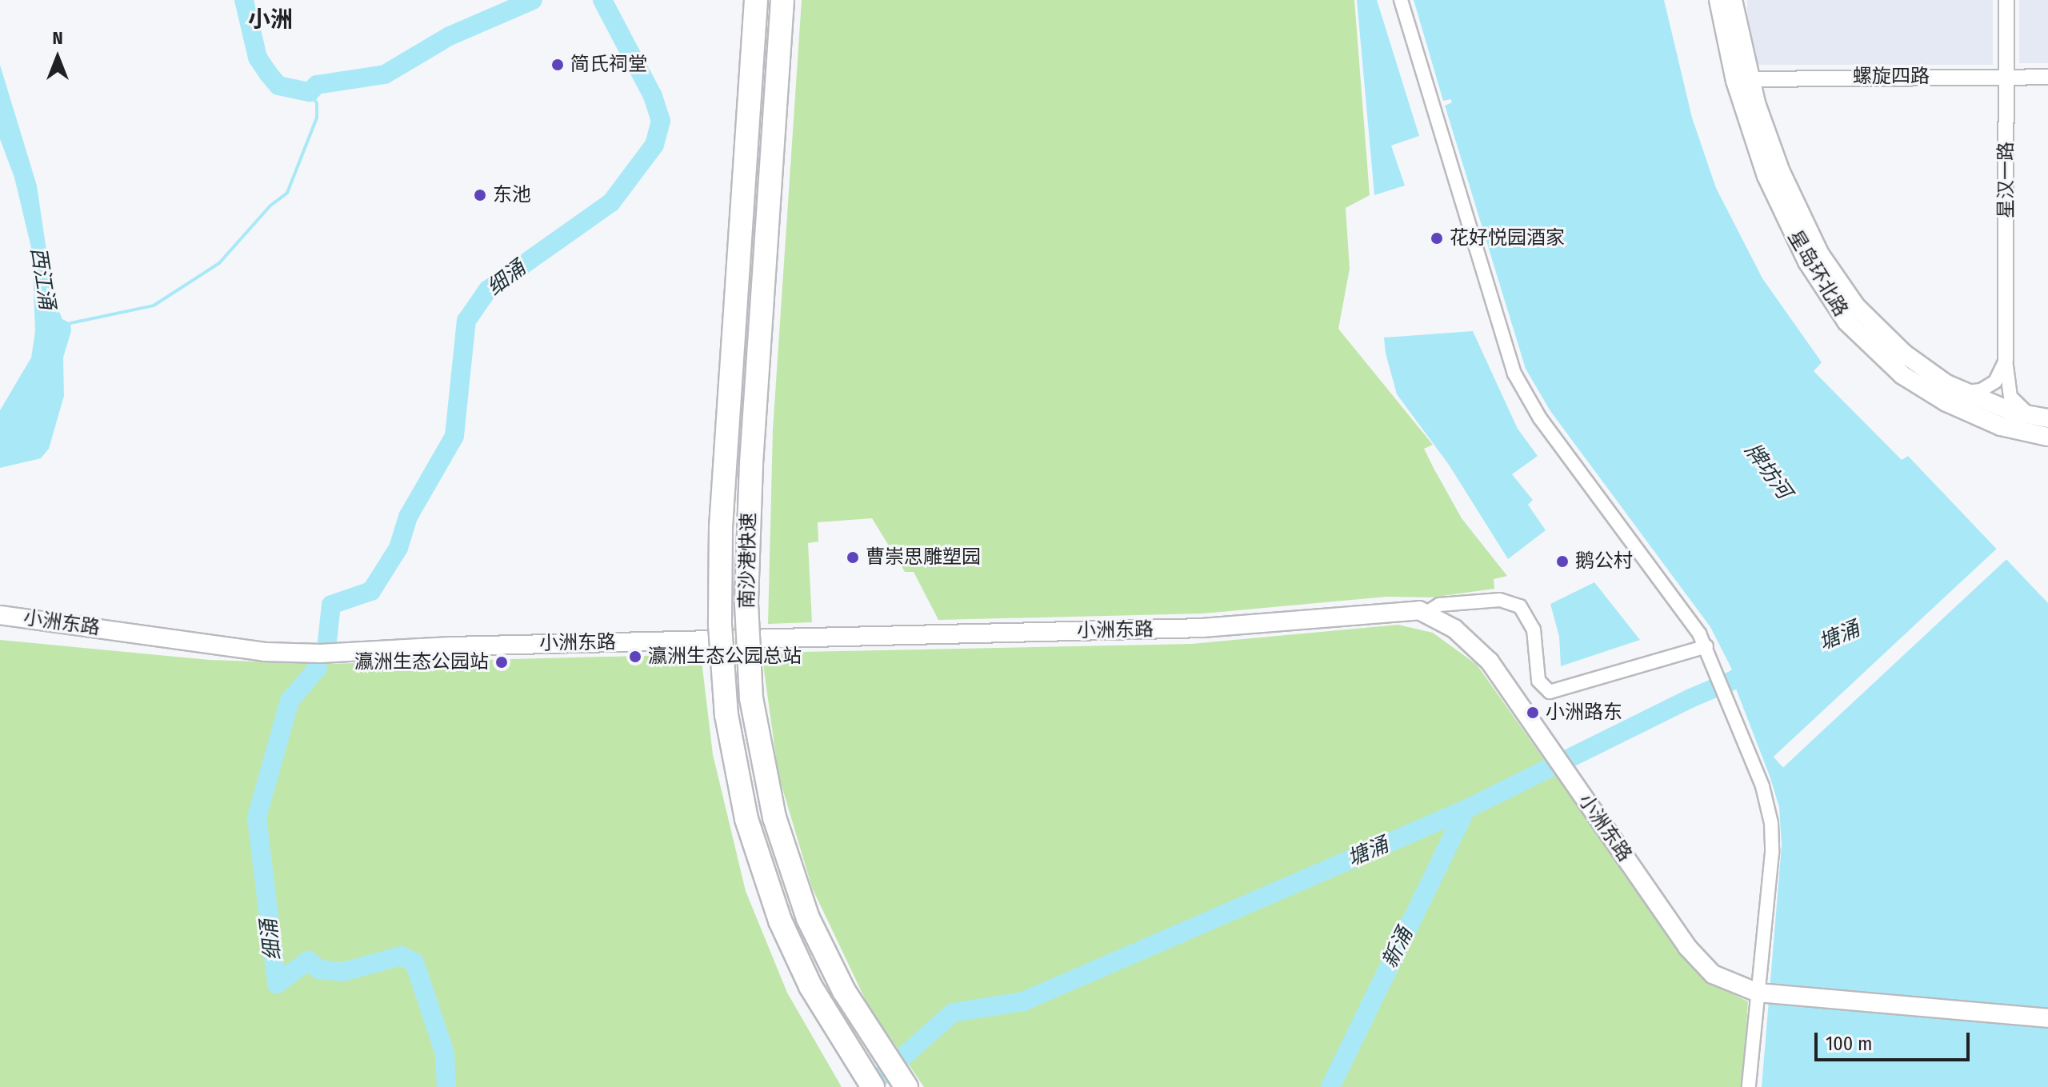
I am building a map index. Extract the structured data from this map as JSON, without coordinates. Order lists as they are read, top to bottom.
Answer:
{
  "streets": {
    "highway": ["南沙港快速"],
    "main road": ["星岛环北路", "小洲东路"],
    "street": ["螺旋四路", "星汉一路"]
  },
  "crossings": [
    ["螺旋四路", "星汉一路"],
    ["螺旋四路", "星岛环北路"],
    ["星汉一路", "星岛环北路"]
  ],
  "districts": ["小洲"],
  "water": [
    "西江涌",
    "细涌",
    "牌坊河",
    "塘涌",
    "新涌"
  ],
  "places": [
    "简氏祠堂",
    "东池",
    "花好悦园酒家",
    "曹崇思雕塑园",
    "鹅公村",
    "瀛洲生态公园总站",
    "瀛洲生态公园站",
    "小洲路东"
  ],
  "scale_bar": "100 m",
  "north": "top"
}
